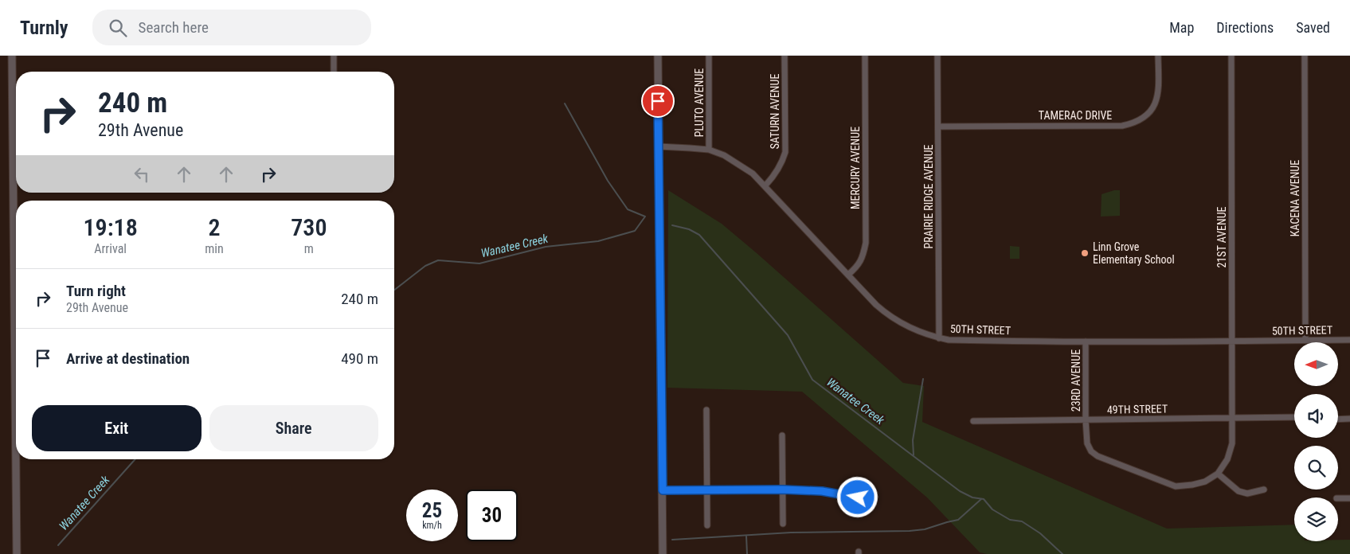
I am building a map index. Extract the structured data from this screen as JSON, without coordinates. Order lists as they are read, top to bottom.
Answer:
{
  "streets": {
    "street": [
      "PLUTO AVENUE",
      "SATURN AVENUE",
      "TAMERAC DRIVE",
      "MERCURY AVENUE",
      "PRAIRIE RIDGE AVENUE",
      "KACENA AVENUE",
      "21ST AVENUE",
      "50TH STREET",
      "23RD AVENUE",
      "49TH STREET"
    ]
  },
  "crossings": [
    ["PLUTO AVENUE", "50TH STREET"],
    ["SATURN AVENUE", "50TH STREET"],
    ["TAMERAC DRIVE", "PRAIRIE RIDGE AVENUE"],
    ["MERCURY AVENUE", "50TH STREET"],
    ["PRAIRIE RIDGE AVENUE", "50TH STREET"],
    ["KACENA AVENUE", "50TH STREET"],
    ["21ST AVENUE", "50TH STREET"],
    ["21ST AVENUE", "23RD AVENUE"],
    ["21ST AVENUE", "49TH STREET"],
    ["50TH STREET", "23RD AVENUE"],
    ["23RD AVENUE", "49TH STREET"]
  ],
  "water": ["Wanatee Creek"],
  "places": ["Linn Grove Elementary School"],
  "north": "left",
  "page": {
    "header": "Turnly",
    "search": "Search here",
    "nav": ["Map", "Directions", "Saved"],
    "turn": ["240 m", "29th Avenue"],
    "eta": [
      "19:18",
      "Arrival",
      "2",
      "min",
      "730",
      "m"
    ],
    "list": [
      {
        "name": "Turn right",
        "note": "29th Avenue",
        "value": "240 m"
      },
      {
        "name": "Arrive at destination",
        "value": "490 m"
      }
    ],
    "buttons": ["Exit", "Share"],
    "speed": "25 km/h",
    "limit": "30"
  }
}
